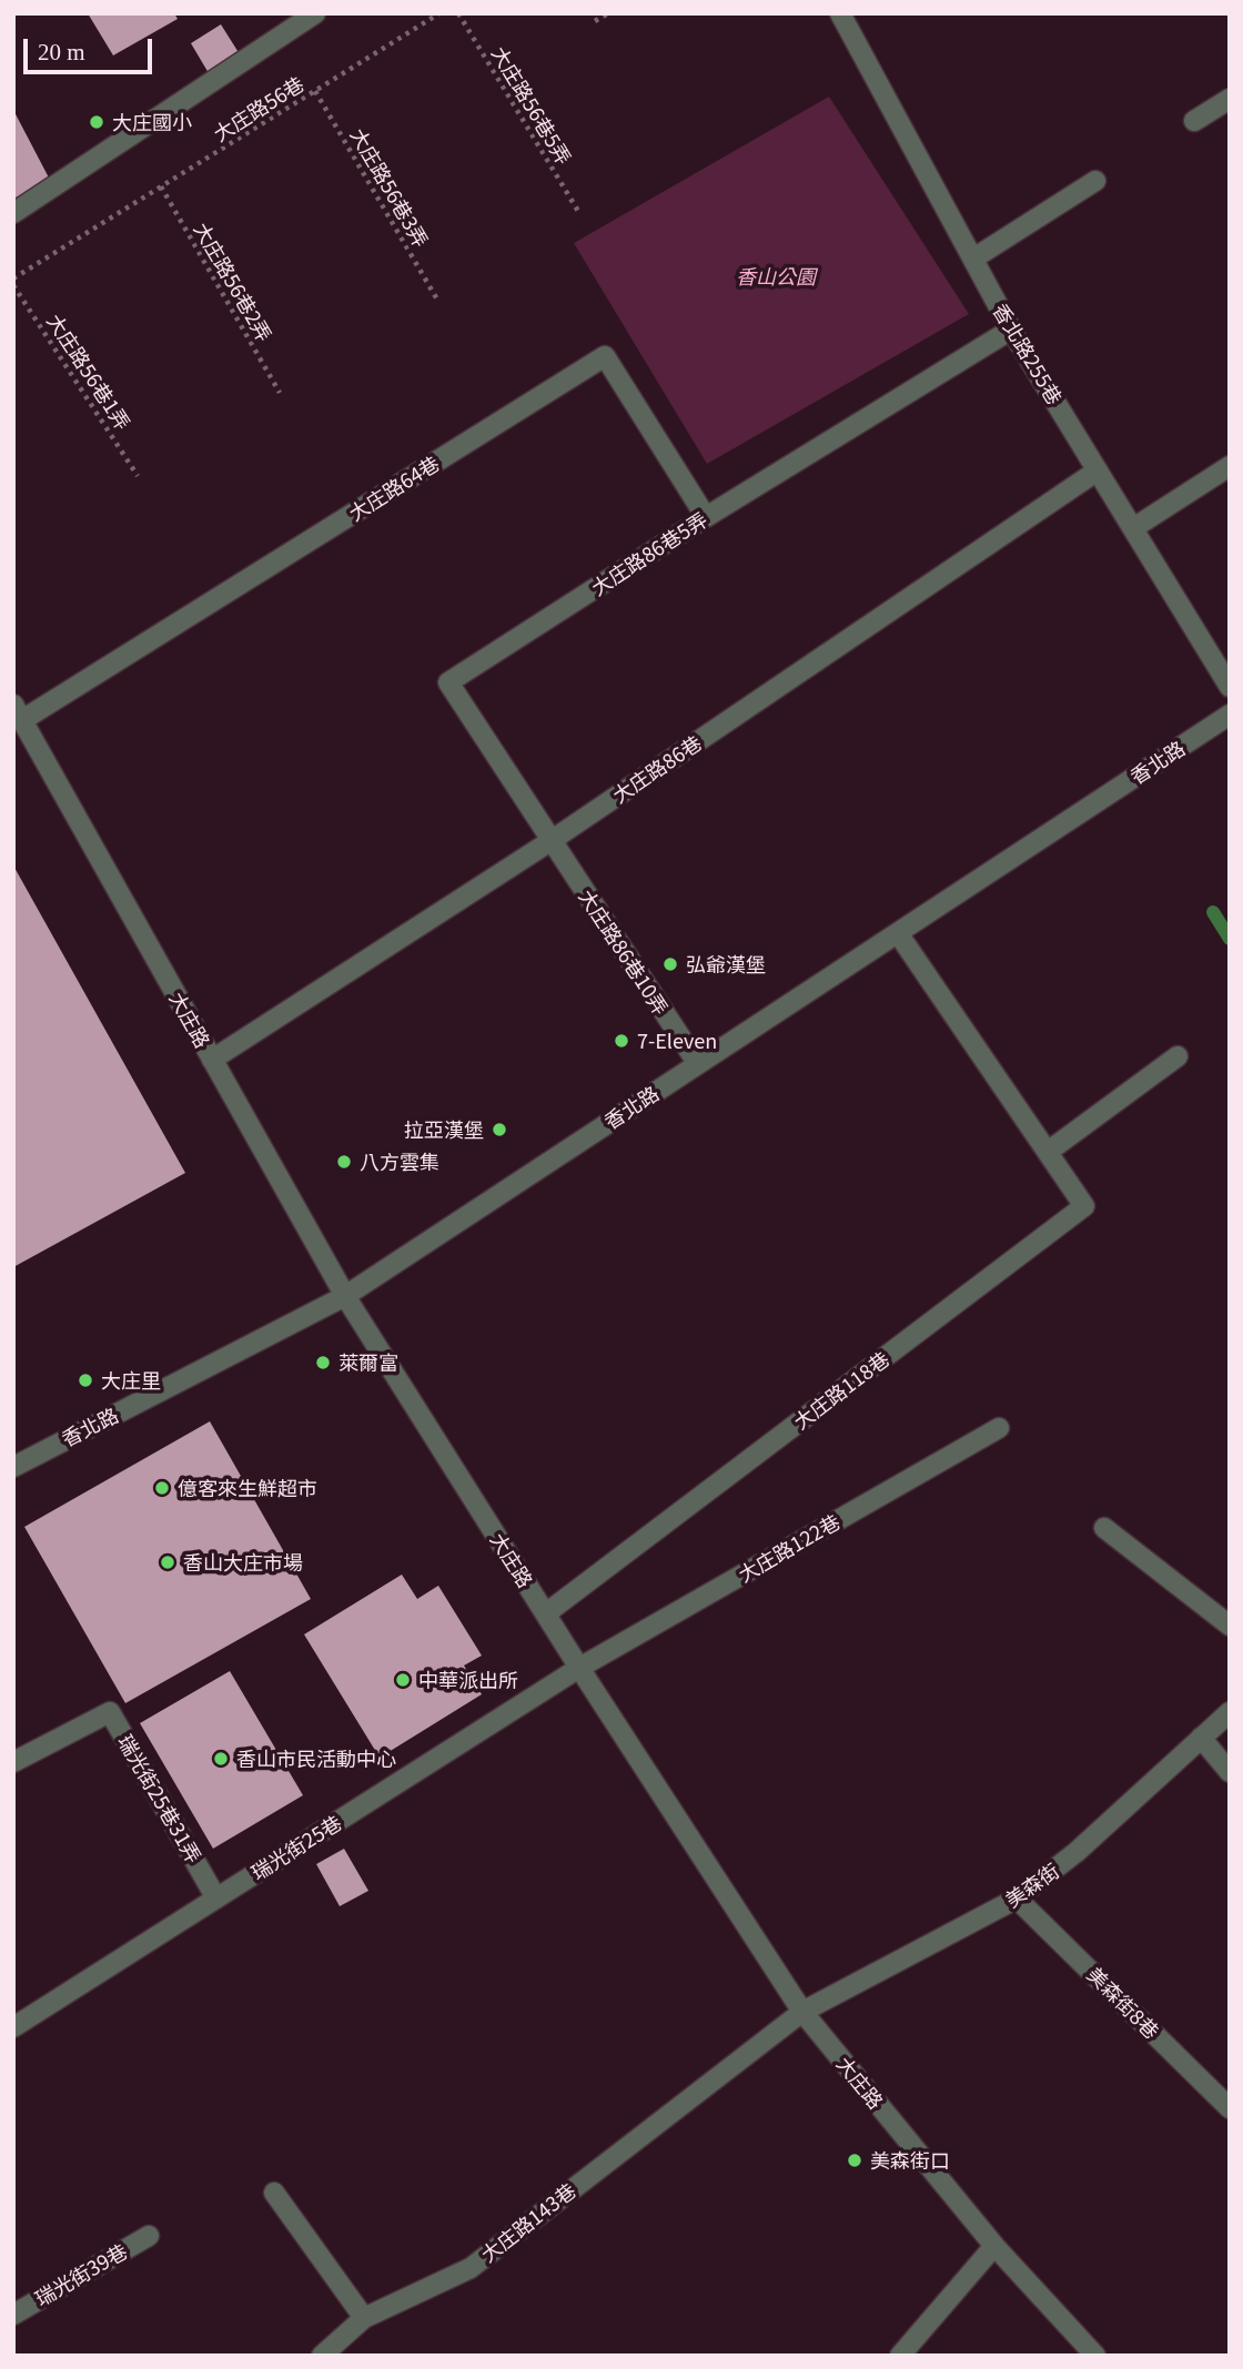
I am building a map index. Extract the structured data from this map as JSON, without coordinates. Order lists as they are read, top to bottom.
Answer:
{
  "streets": {
    "street": [
      "香北路255巷",
      "大庄路64巷",
      "大庄路86巷5弄",
      "香北路",
      "大庄路86巷",
      "大庄路86巷10弄",
      "大庄路",
      "大庄路118巷",
      "大庄路122巷",
      "瑞光街25巷31弄",
      "瑞光街25巷",
      "美森街",
      "美森街8巷",
      "大庄路143巷",
      "瑞光街39巷"
    ],
    "path": [
      "大庄路56巷5弄",
      "大庄路56巷",
      "大庄路56巷3弄",
      "大庄路56巷2弄",
      "大庄路56巷1弄"
    ]
  },
  "crossings": [
    ["大庄路56巷", "大庄路56巷3弄"],
    ["大庄路56巷", "大庄路56巷2弄"],
    ["香北路255巷", "大庄路86巷5弄"],
    ["香北路255巷", "大庄路86巷"],
    ["大庄路64巷", "大庄路86巷5弄"],
    ["大庄路64巷", "大庄路"],
    ["大庄路86巷5弄", "大庄路86巷"],
    ["大庄路86巷5弄", "大庄路86巷10弄"],
    ["香北路", "大庄路86巷10弄"],
    ["香北路", "大庄路"],
    ["香北路", "大庄路118巷"],
    ["大庄路86巷", "大庄路86巷10弄"],
    ["大庄路86巷", "大庄路"],
    ["大庄路", "大庄路118巷"],
    ["大庄路", "大庄路122巷"],
    ["大庄路", "瑞光街25巷"],
    ["大庄路", "美森街"],
    ["大庄路", "大庄路143巷"],
    ["大庄路122巷", "瑞光街25巷"],
    ["瑞光街25巷31弄", "瑞光街25巷"],
    ["美森街", "美森街8巷"],
    ["美森街", "大庄路143巷"]
  ],
  "parks": ["香山公園"],
  "places": [
    "大庄國小",
    "弘爺漢堡",
    "7-Eleven",
    "拉亞漢堡",
    "八方雲集",
    "萊爾富",
    "大庄里",
    "億客來生鮮超市",
    "香山大庄市場",
    "中華派出所",
    "香山市民活動中心",
    "美森街口"
  ],
  "scale_bar": "20 m"
}
